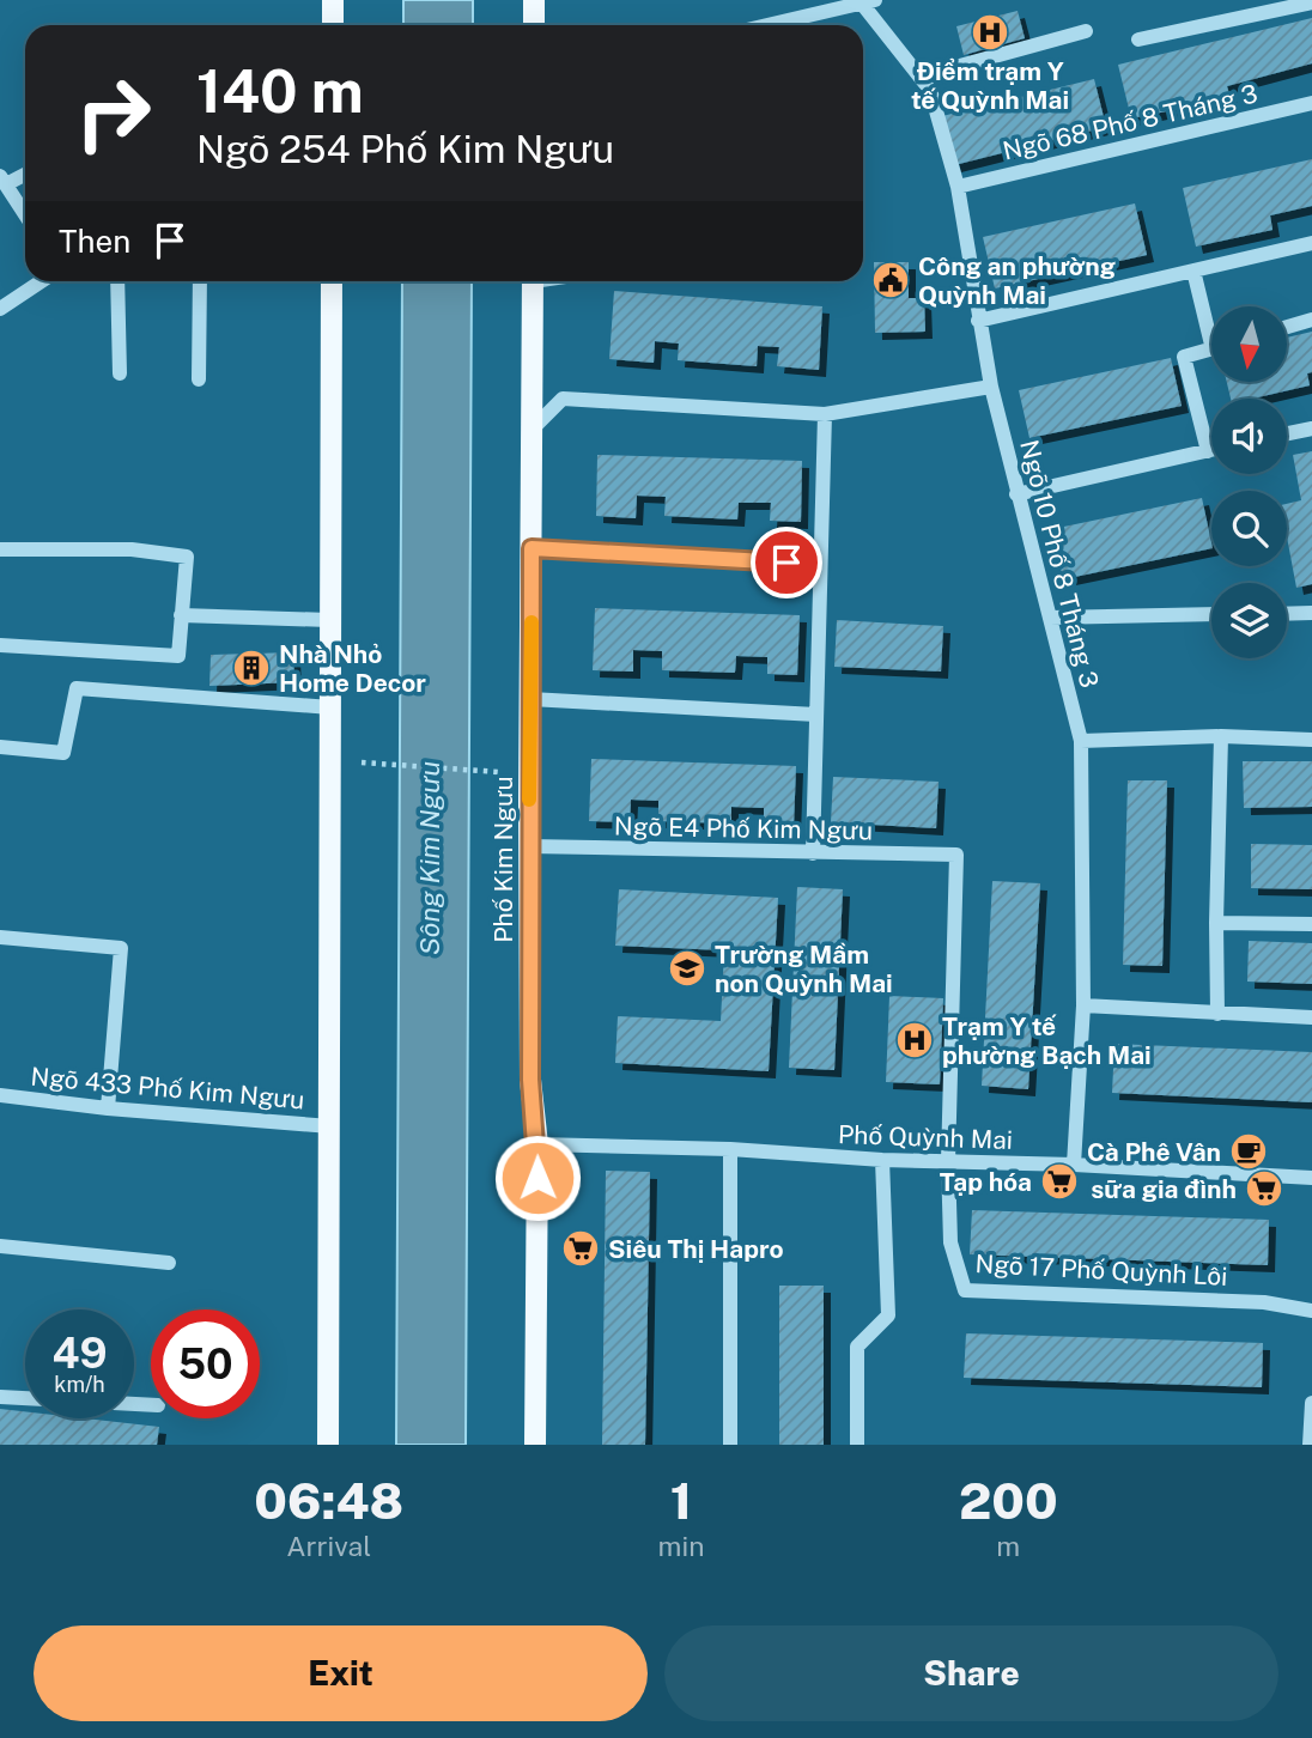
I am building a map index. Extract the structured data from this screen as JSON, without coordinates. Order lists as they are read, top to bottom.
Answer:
{
  "streets": {
    "main road": ["Phố Kim Ngưu"],
    "street": [
      "Ngõ 68 Phố 8 Tháng 3",
      "Ngõ 10 Phố 8 Tháng 3",
      "Ngõ E4 Phố Kim Ngưu",
      "Ngõ 433 Phố Kim Ngưu",
      "Phố Quỳnh Mai",
      "Ngõ 17 Phố Quỳnh Lôi"
    ]
  },
  "crossings": [
    ["Ngõ 68 Phố 8 Tháng 3", "Ngõ 10 Phố 8 Tháng 3"],
    ["Ngõ 10 Phố 8 Tháng 3", "Phố Quỳnh Mai"],
    ["Ngõ E4 Phố Kim Ngưu", "Phố Kim Ngưu"],
    ["Ngõ E4 Phố Kim Ngưu", "Phố Quỳnh Mai"],
    ["Ngõ E4 Phố Kim Ngưu", "Ngõ 17 Phố Quỳnh Lôi"],
    ["Phố Kim Ngưu", "Phố Quỳnh Mai"],
    ["Phố Quỳnh Mai", "Ngõ 17 Phố Quỳnh Lôi"]
  ],
  "water": ["Sông Kim Ngưu"],
  "places": {
    "hospital": ["Điểm trạm Y tế Quỳnh Mai", "Trạm Y tế phường Bạch Mai"],
    "public building": ["Công an phường Quỳnh Mai"],
    "building": ["Nhà Nhỏ Home Decor"],
    "school or university": ["Trường Mầm non Quỳnh Mai"],
    "cafe": ["Cà Phê Vân"],
    "supermarket": ["Tạp hóa", "sữa gia đình", "Siêu Thị Hapro"]
  },
  "north": "bottom",
  "page": {
    "turn": ["140 m", "Ngõ 254 Phố Kim Ngưu"],
    "then": "Then",
    "speed": "49 km/h",
    "limit": "50",
    "eta": [
      "06:48",
      "Arrival",
      "1",
      "min",
      "200",
      "m"
    ],
    "buttons": ["Exit", "Share"]
  }
}
